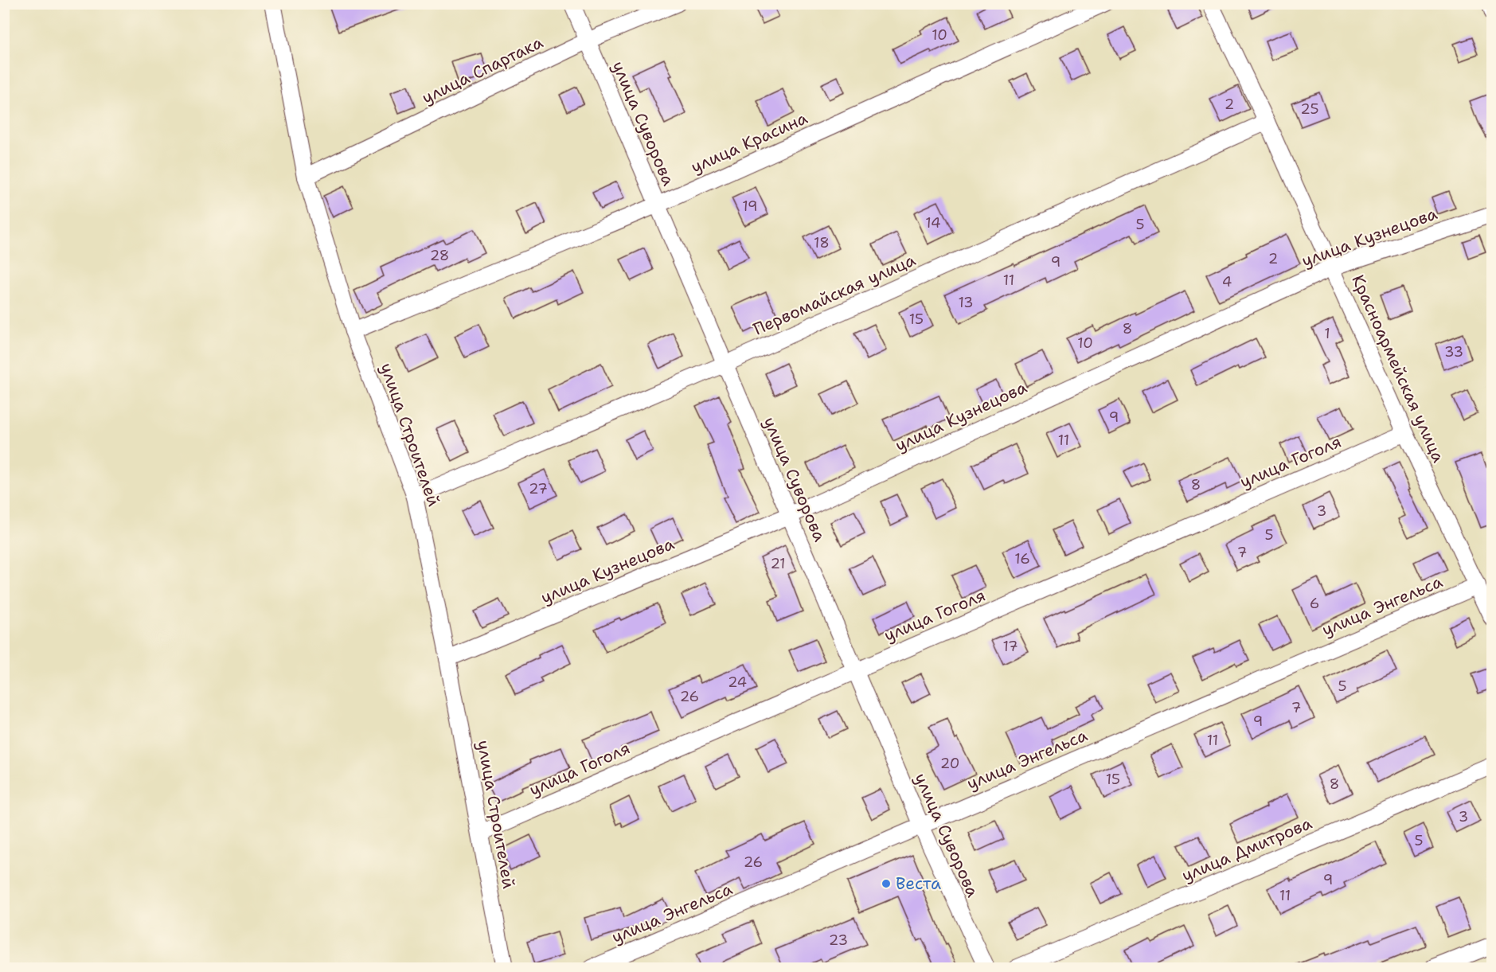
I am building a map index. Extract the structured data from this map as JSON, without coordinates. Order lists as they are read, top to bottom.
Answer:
{
  "streets": {
    "street": [
      "улица Спартака",
      "улица Суворова",
      "улица Красина",
      "улица Кузнецова",
      "Первомайская улица",
      "Красноармейская улица",
      "улица Строителей",
      "улица Гоголя",
      "улица Энгельса",
      "улица Дмитрова"
    ]
  },
  "crossings": [
    ["улица Спартака", "улица Суворова"],
    ["улица Спартака", "улица Строителей"],
    ["улица Суворова", "улица Красина"],
    ["улица Суворова", "улица Кузнецова"],
    ["улица Суворова", "Первомайская улица"],
    ["улица Суворова", "улица Гоголя"],
    ["улица Суворова", "улица Энгельса"],
    ["улица Красина", "улица Строителей"],
    ["улица Кузнецова", "Красноармейская улица"],
    ["улица Кузнецова", "улица Строителей"],
    ["Первомайская улица", "Красноармейская улица"],
    ["Первомайская улица", "улица Строителей"],
    ["Красноармейская улица", "улица Гоголя"],
    ["Красноармейская улица", "улица Энгельса"],
    ["улица Строителей", "улица Гоголя"]
  ],
  "places": ["Веста"],
  "house_numbers": [
    "10",
    "2",
    "25",
    "19",
    "14",
    "5",
    "18",
    "28",
    "2",
    "9",
    "11",
    "4",
    "13",
    "15",
    "8",
    "1",
    "10",
    "33",
    "9",
    "11",
    "8",
    "27",
    "3",
    "5",
    "7",
    "16",
    "21",
    "6",
    "17",
    "24",
    "5",
    "26",
    "7",
    "9",
    "11",
    "20",
    "15",
    "8",
    "3",
    "5",
    "26",
    "9",
    "11",
    "23"
  ]
}
